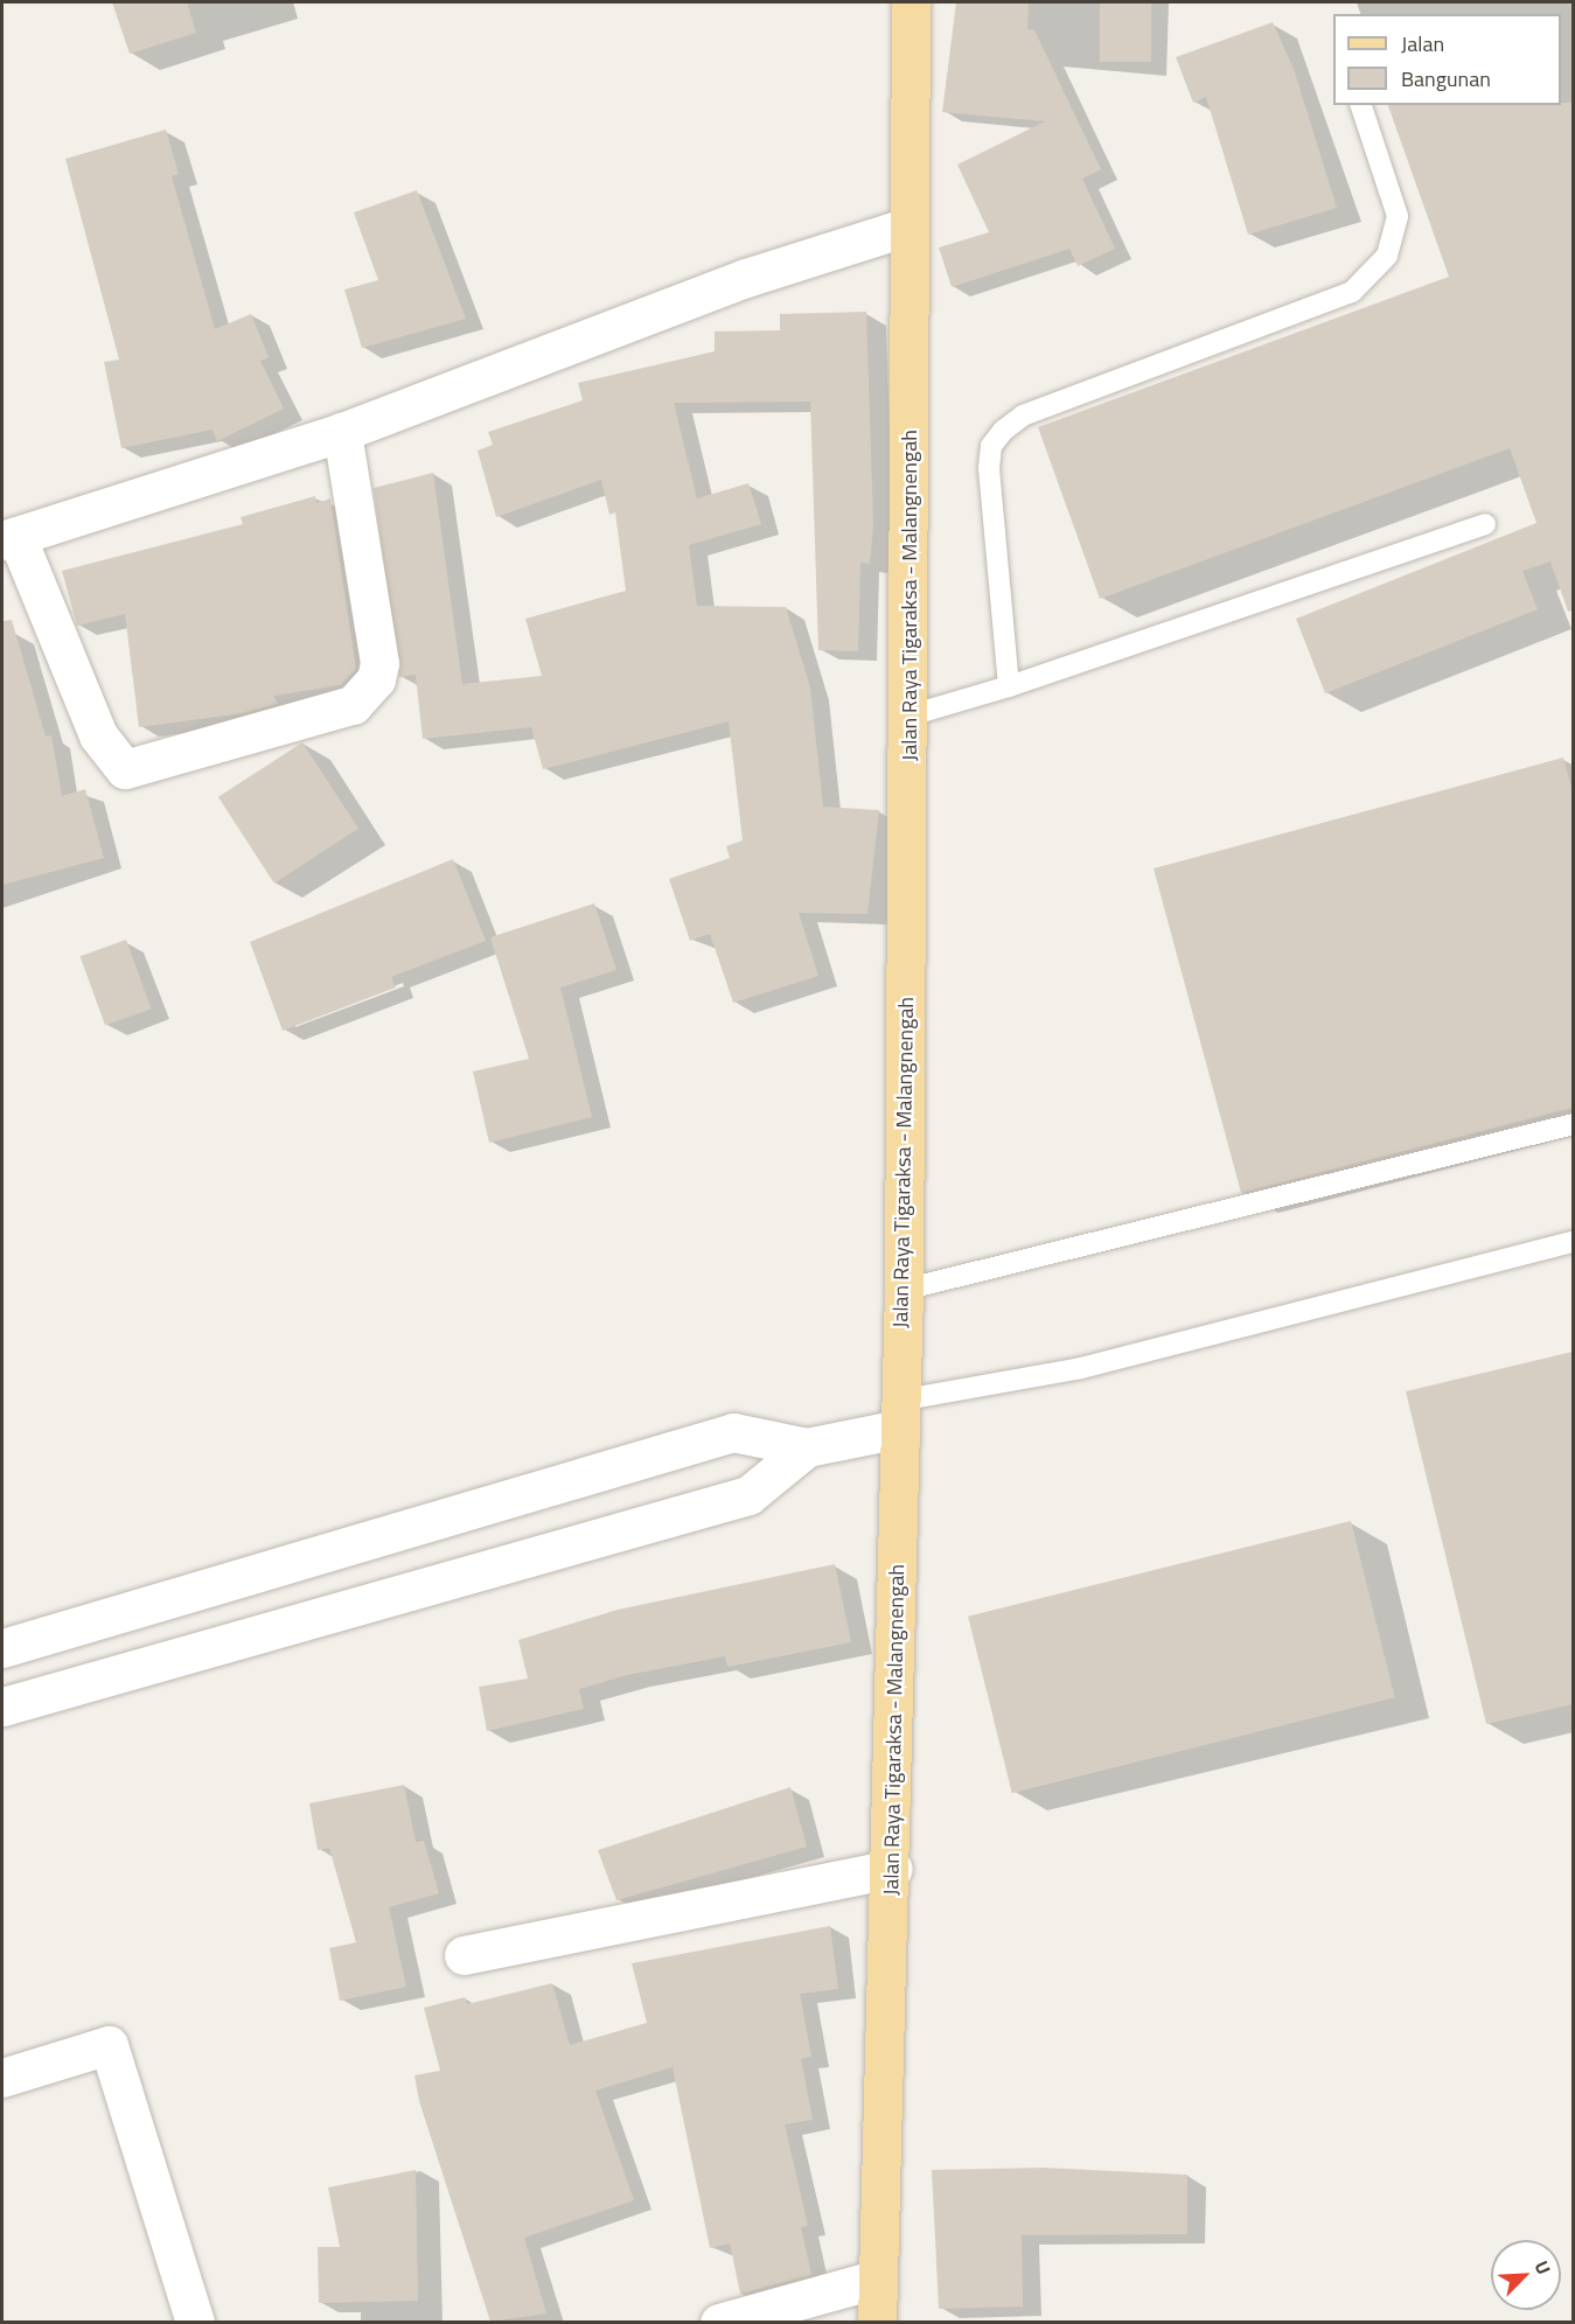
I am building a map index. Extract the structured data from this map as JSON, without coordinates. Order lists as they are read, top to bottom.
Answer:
{
  "streets": {
    "main road": ["Jalan Raya Tigaraksa - Malangnengah"]
  },
  "legend": ["Jalan", "Bangunan"],
  "north": "top right"
}
